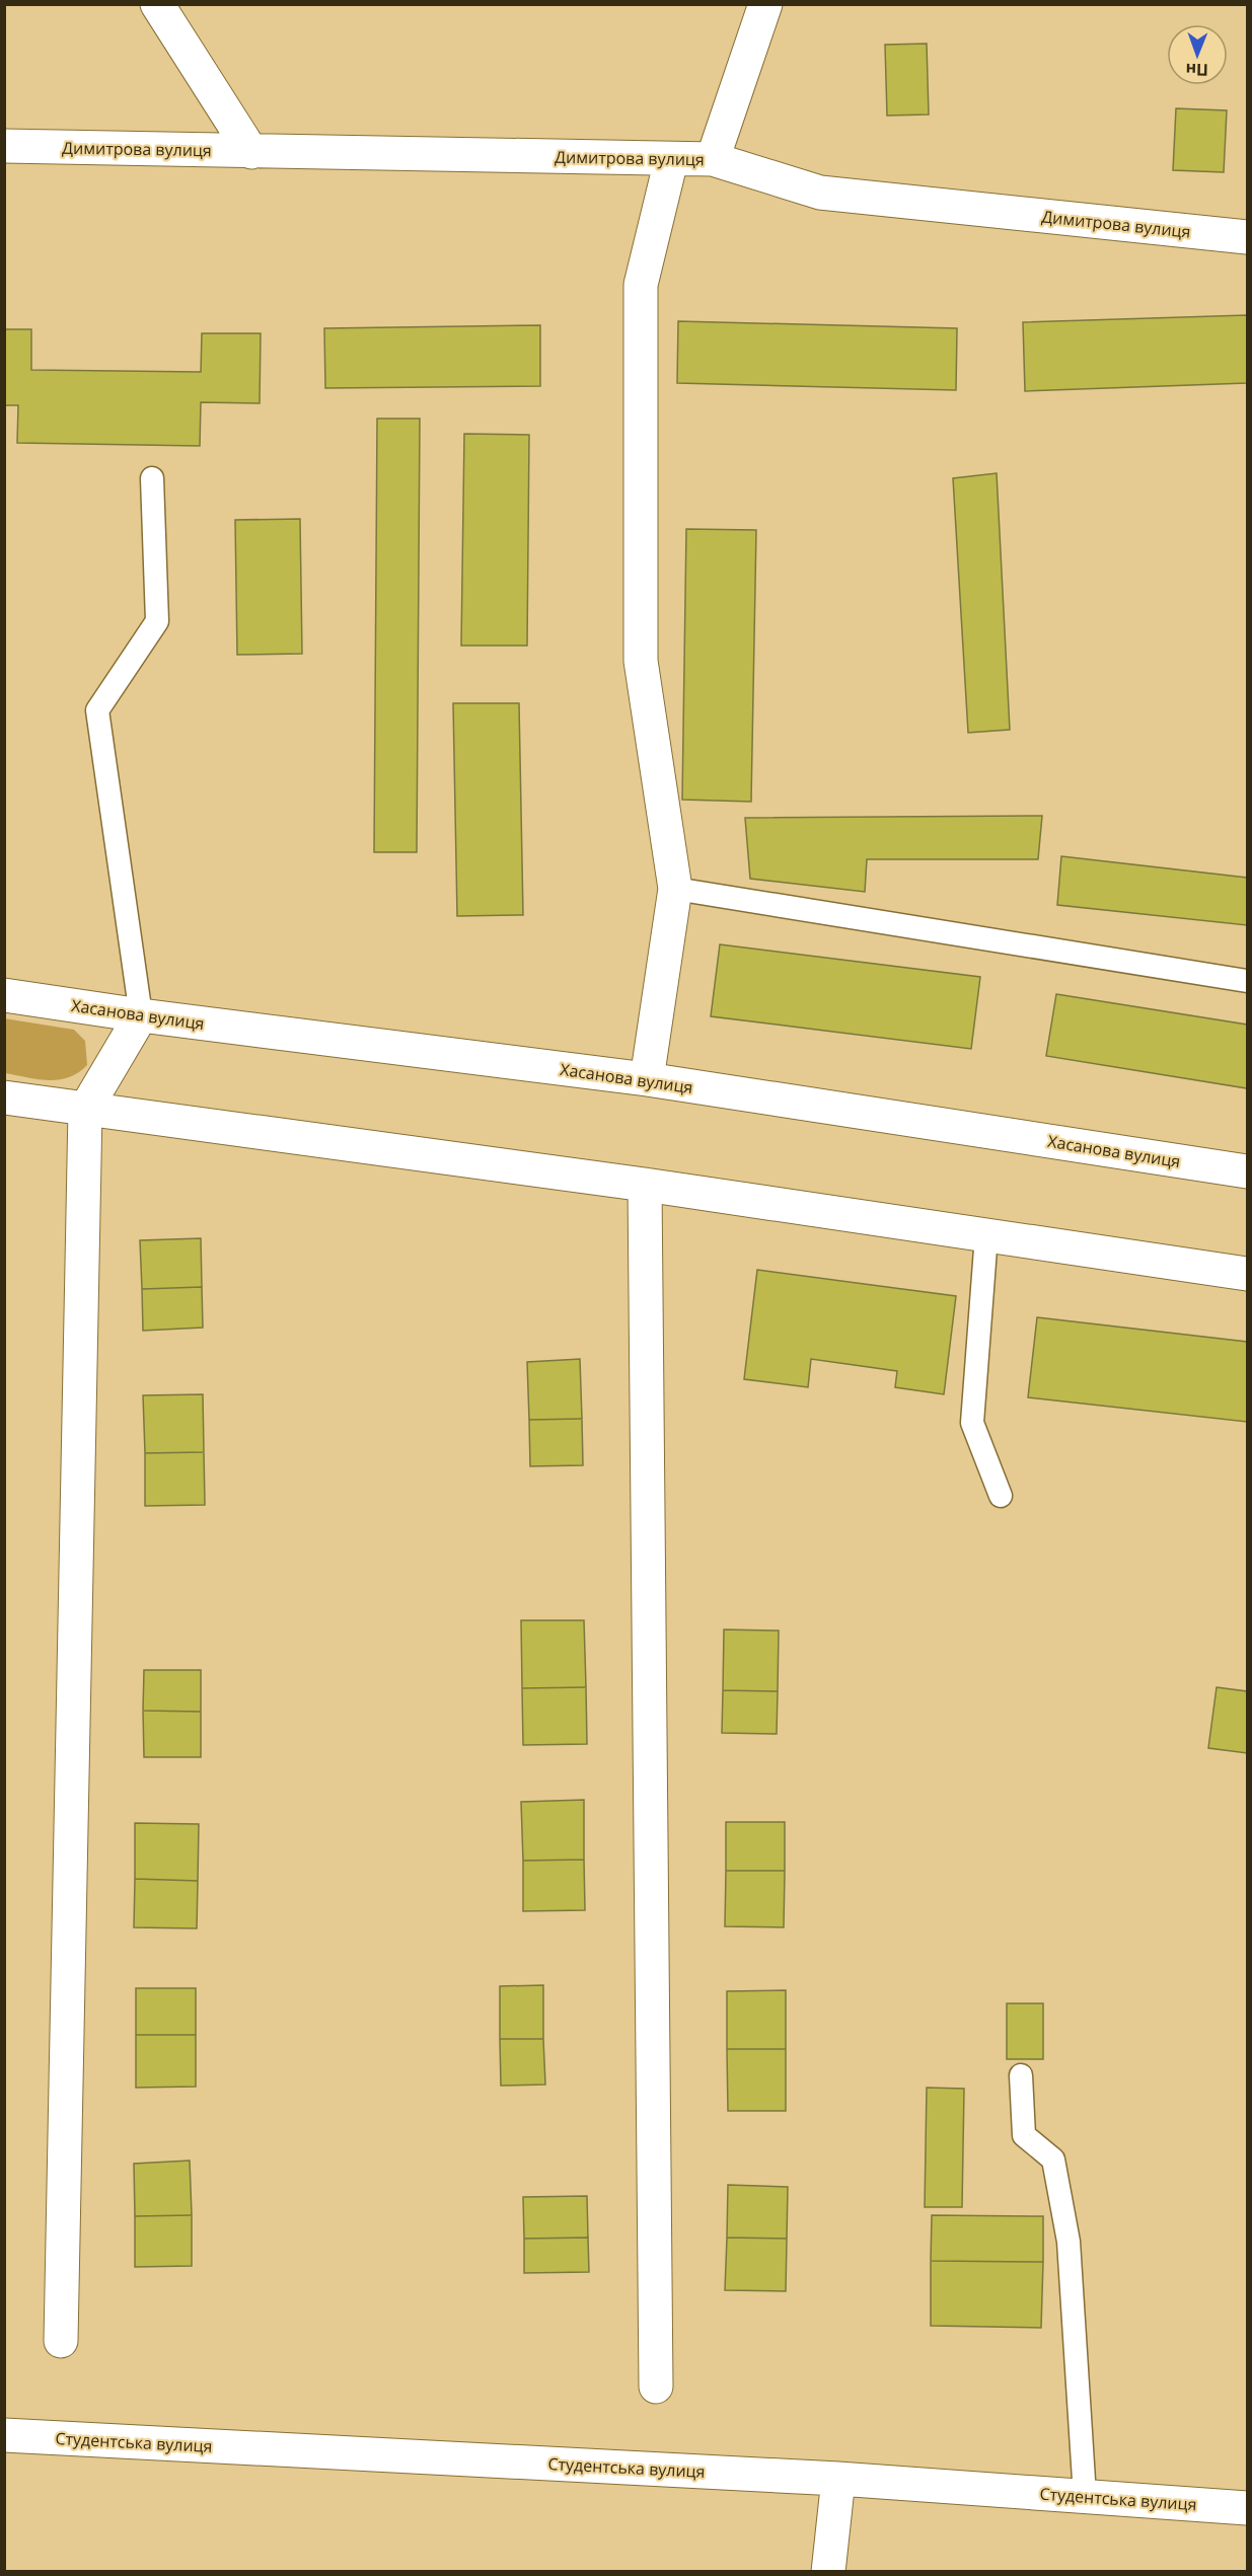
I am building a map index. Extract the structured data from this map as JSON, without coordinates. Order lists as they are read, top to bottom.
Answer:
{
  "streets": {
    "street": ["Димитрова вулиця", "Хасанова вулиця", "Студентська вулиця"]
  },
  "north": "bottom"
}
